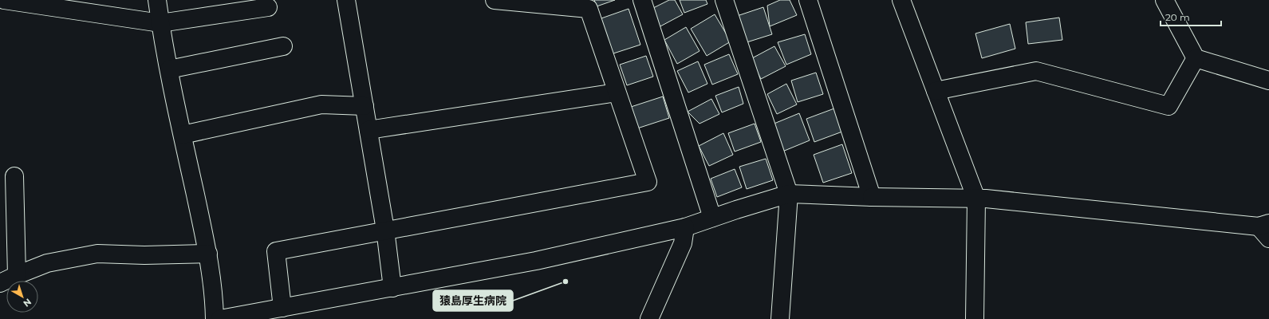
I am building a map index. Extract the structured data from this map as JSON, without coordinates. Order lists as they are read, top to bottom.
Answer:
{
  "places": ["猿島厚生病院"],
  "scale_bar": "20 m",
  "north": "bottom right"
}
